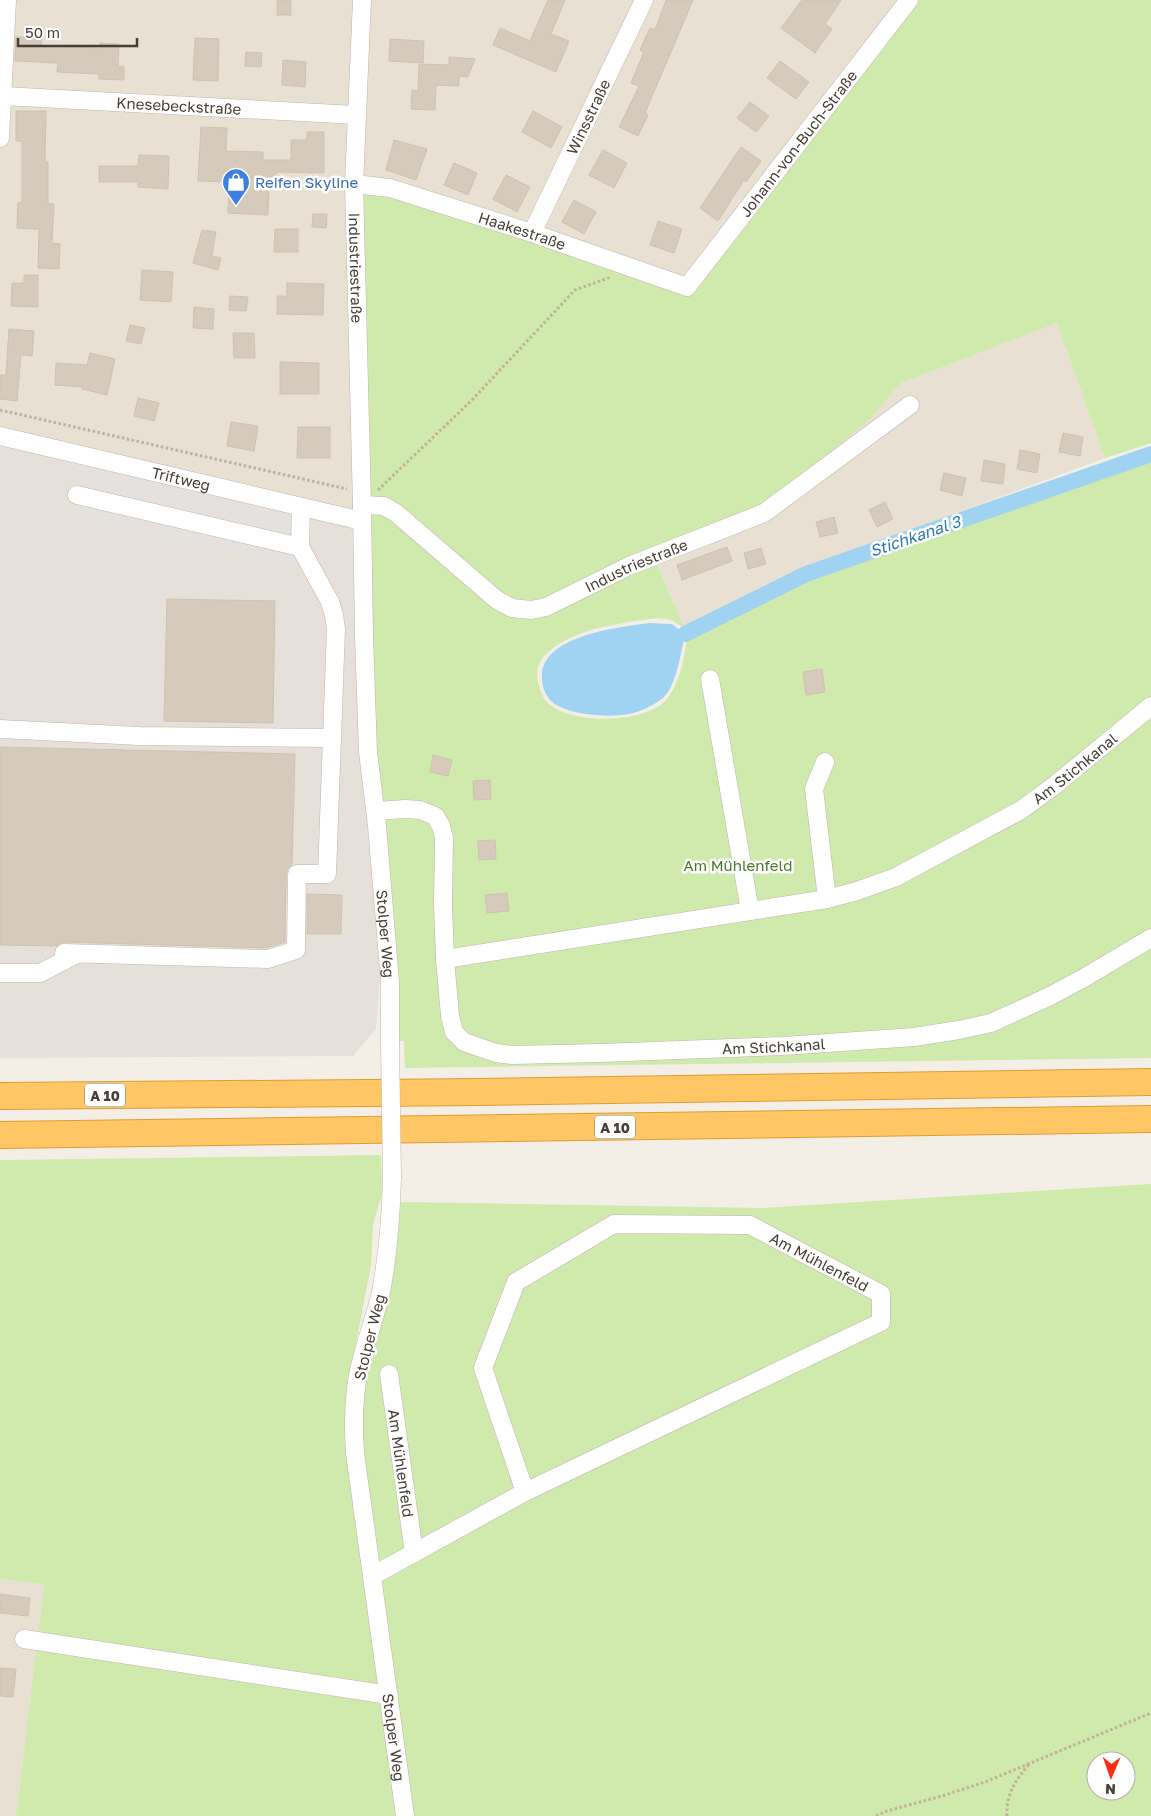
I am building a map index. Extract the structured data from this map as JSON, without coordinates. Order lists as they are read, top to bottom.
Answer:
{
  "streets": {
    "highway": ["A 10"],
    "street": [
      "Knesebeckstraße",
      "Winsstraße",
      "Johann-von-Buch-Straße",
      "Haakestraße",
      "Industriestraße",
      "Triftweg",
      "Am Stichkanal",
      "Stolper Weg",
      "Am Mühlenfeld"
    ]
  },
  "crossings": [
    ["Knesebeckstraße", "Industriestraße"],
    ["Winsstraße", "Haakestraße"],
    ["Johann-von-Buch-Straße", "Haakestraße"],
    ["Haakestraße", "Industriestraße"],
    ["Industriestraße", "Triftweg"],
    ["Industriestraße", "Am Stichkanal"],
    ["Industriestraße", "Stolper Weg"],
    ["Stolper Weg", "Am Mühlenfeld"]
  ],
  "water": ["Stichkanal 3"],
  "parks": ["Am Mühlenfeld"],
  "places": {
    "shop": ["Reifen Skyline"]
  },
  "scale_bar": "50 m",
  "north": "bottom"
}
